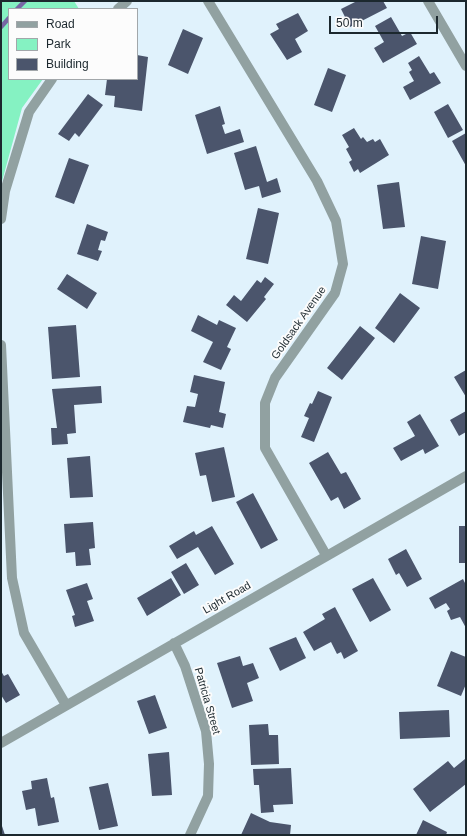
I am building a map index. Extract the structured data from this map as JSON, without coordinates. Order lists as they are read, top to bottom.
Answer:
{
  "streets": {
    "street": ["Goldsack Avenue", "Light Road", "Patricia Street"]
  },
  "crossings": [
    ["Goldsack Avenue", "Light Road"],
    ["Light Road", "Patricia Street"]
  ],
  "legend": ["Road", "Park", "Building"],
  "scale_bar": "50 m"
}
